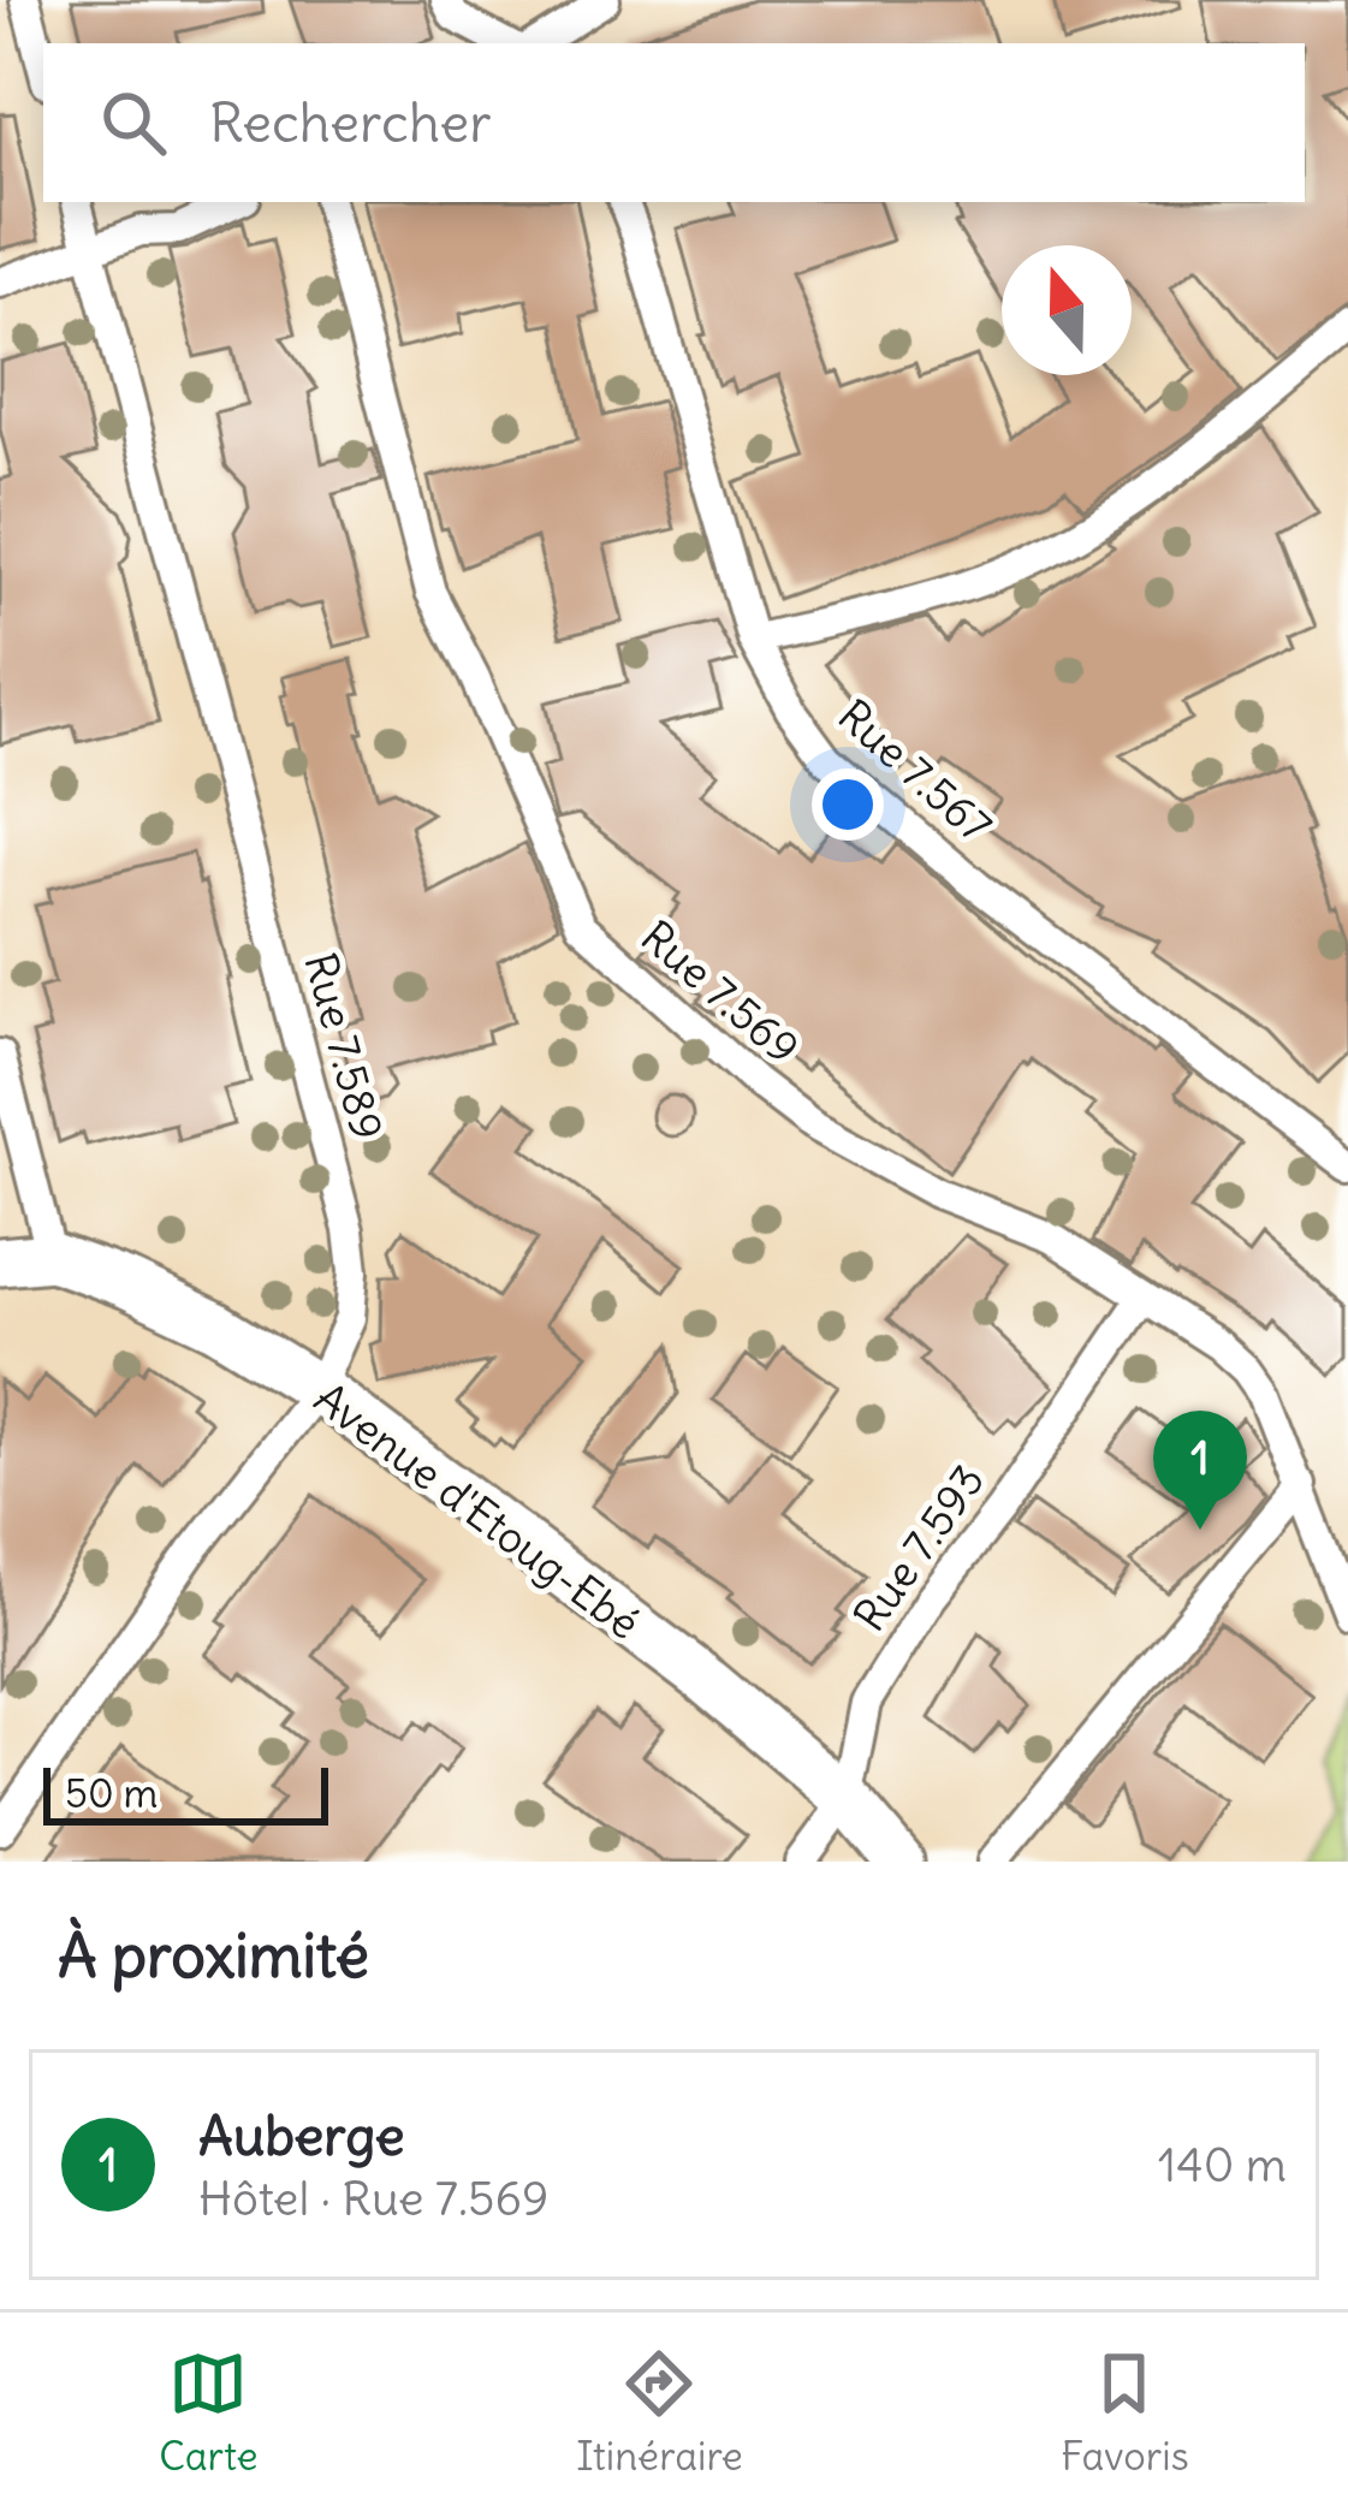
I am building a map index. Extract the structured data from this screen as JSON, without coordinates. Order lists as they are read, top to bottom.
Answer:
{
  "streets": {
    "main road": ["Avenue d'Etoug-Ebé"],
    "street": [
      "Rue 7.567",
      "Rue 7.569",
      "Rue 7.589",
      "Rue 7.593"
    ]
  },
  "crossings": [
    ["Rue 7.569", "Rue 7.593"],
    ["Rue 7.589", "Avenue d'Etoug-Ebé"],
    ["Avenue d'Etoug-Ebé", "Rue 7.593"]
  ],
  "scale_bar": "50 m",
  "north": "top",
  "page": {
    "search": "Rechercher",
    "pins": "1",
    "scale": "50 m",
    "heading": "À proximité",
    "list": [
      {
        "mark": "1",
        "name": "Auberge",
        "note": "Hôtel · Rue 7.569",
        "value": "140 m"
      }
    ],
    "nav": ["Carte", "Itinéraire", "Favoris"]
  }
}
